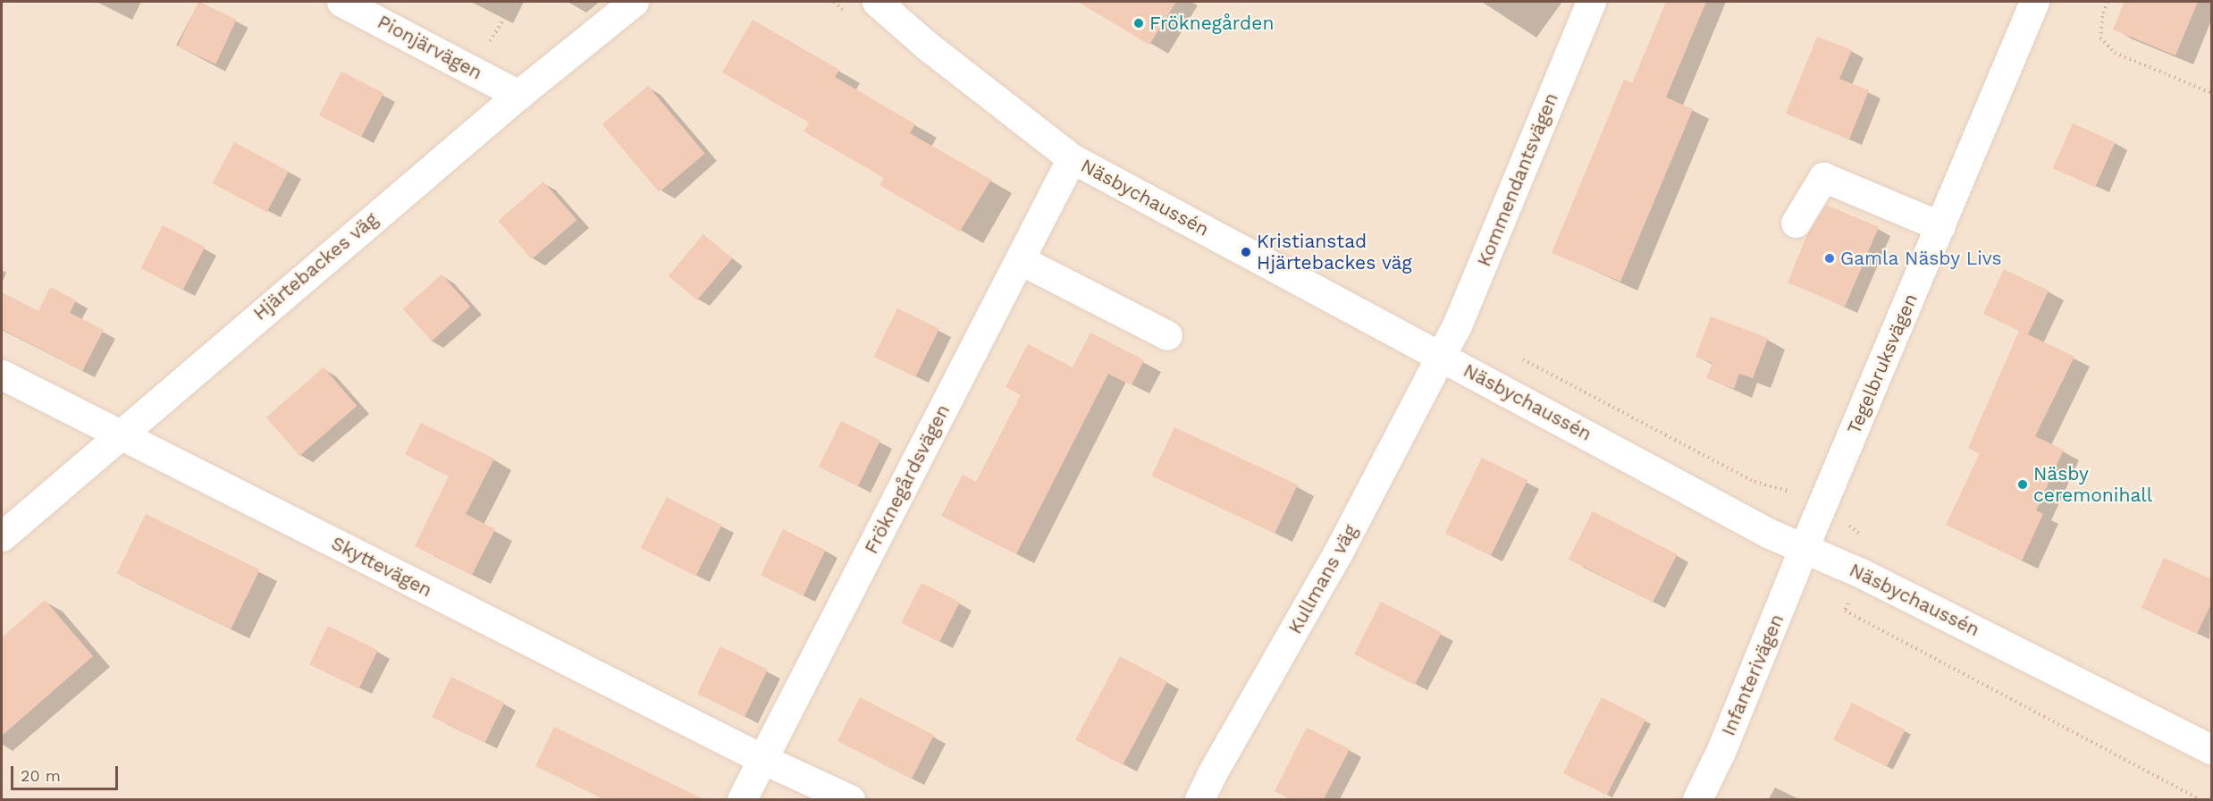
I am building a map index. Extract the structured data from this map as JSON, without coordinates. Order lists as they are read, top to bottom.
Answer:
{
  "streets": {
    "street": [
      "Pionjärvägen",
      "Kommendantsvägen",
      "Näsbychaussén",
      "Hjärtebackes väg",
      "Tegelbruksvägen",
      "Fröknegårdsvägen",
      "Skyttevägen",
      "Kullmans väg",
      "Infanterivägen"
    ]
  },
  "crossings": [
    ["Pionjärvägen", "Hjärtebackes väg"],
    ["Kommendantsvägen", "Näsbychaussén"],
    ["Kommendantsvägen", "Kullmans väg"],
    ["Näsbychaussén", "Tegelbruksvägen"],
    ["Näsbychaussén", "Fröknegårdsvägen"],
    ["Näsbychaussén", "Kullmans väg"],
    ["Näsbychaussén", "Infanterivägen"],
    ["Hjärtebackes väg", "Skyttevägen"],
    ["Tegelbruksvägen", "Infanterivägen"],
    ["Fröknegårdsvägen", "Skyttevägen"]
  ],
  "places": [
    "Fröknegården",
    "Kristianstad Hjärtebackes väg",
    "Gamla Näsby Livs",
    "Näsby ceremonihall"
  ],
  "scale_bar": "20 m"
}
